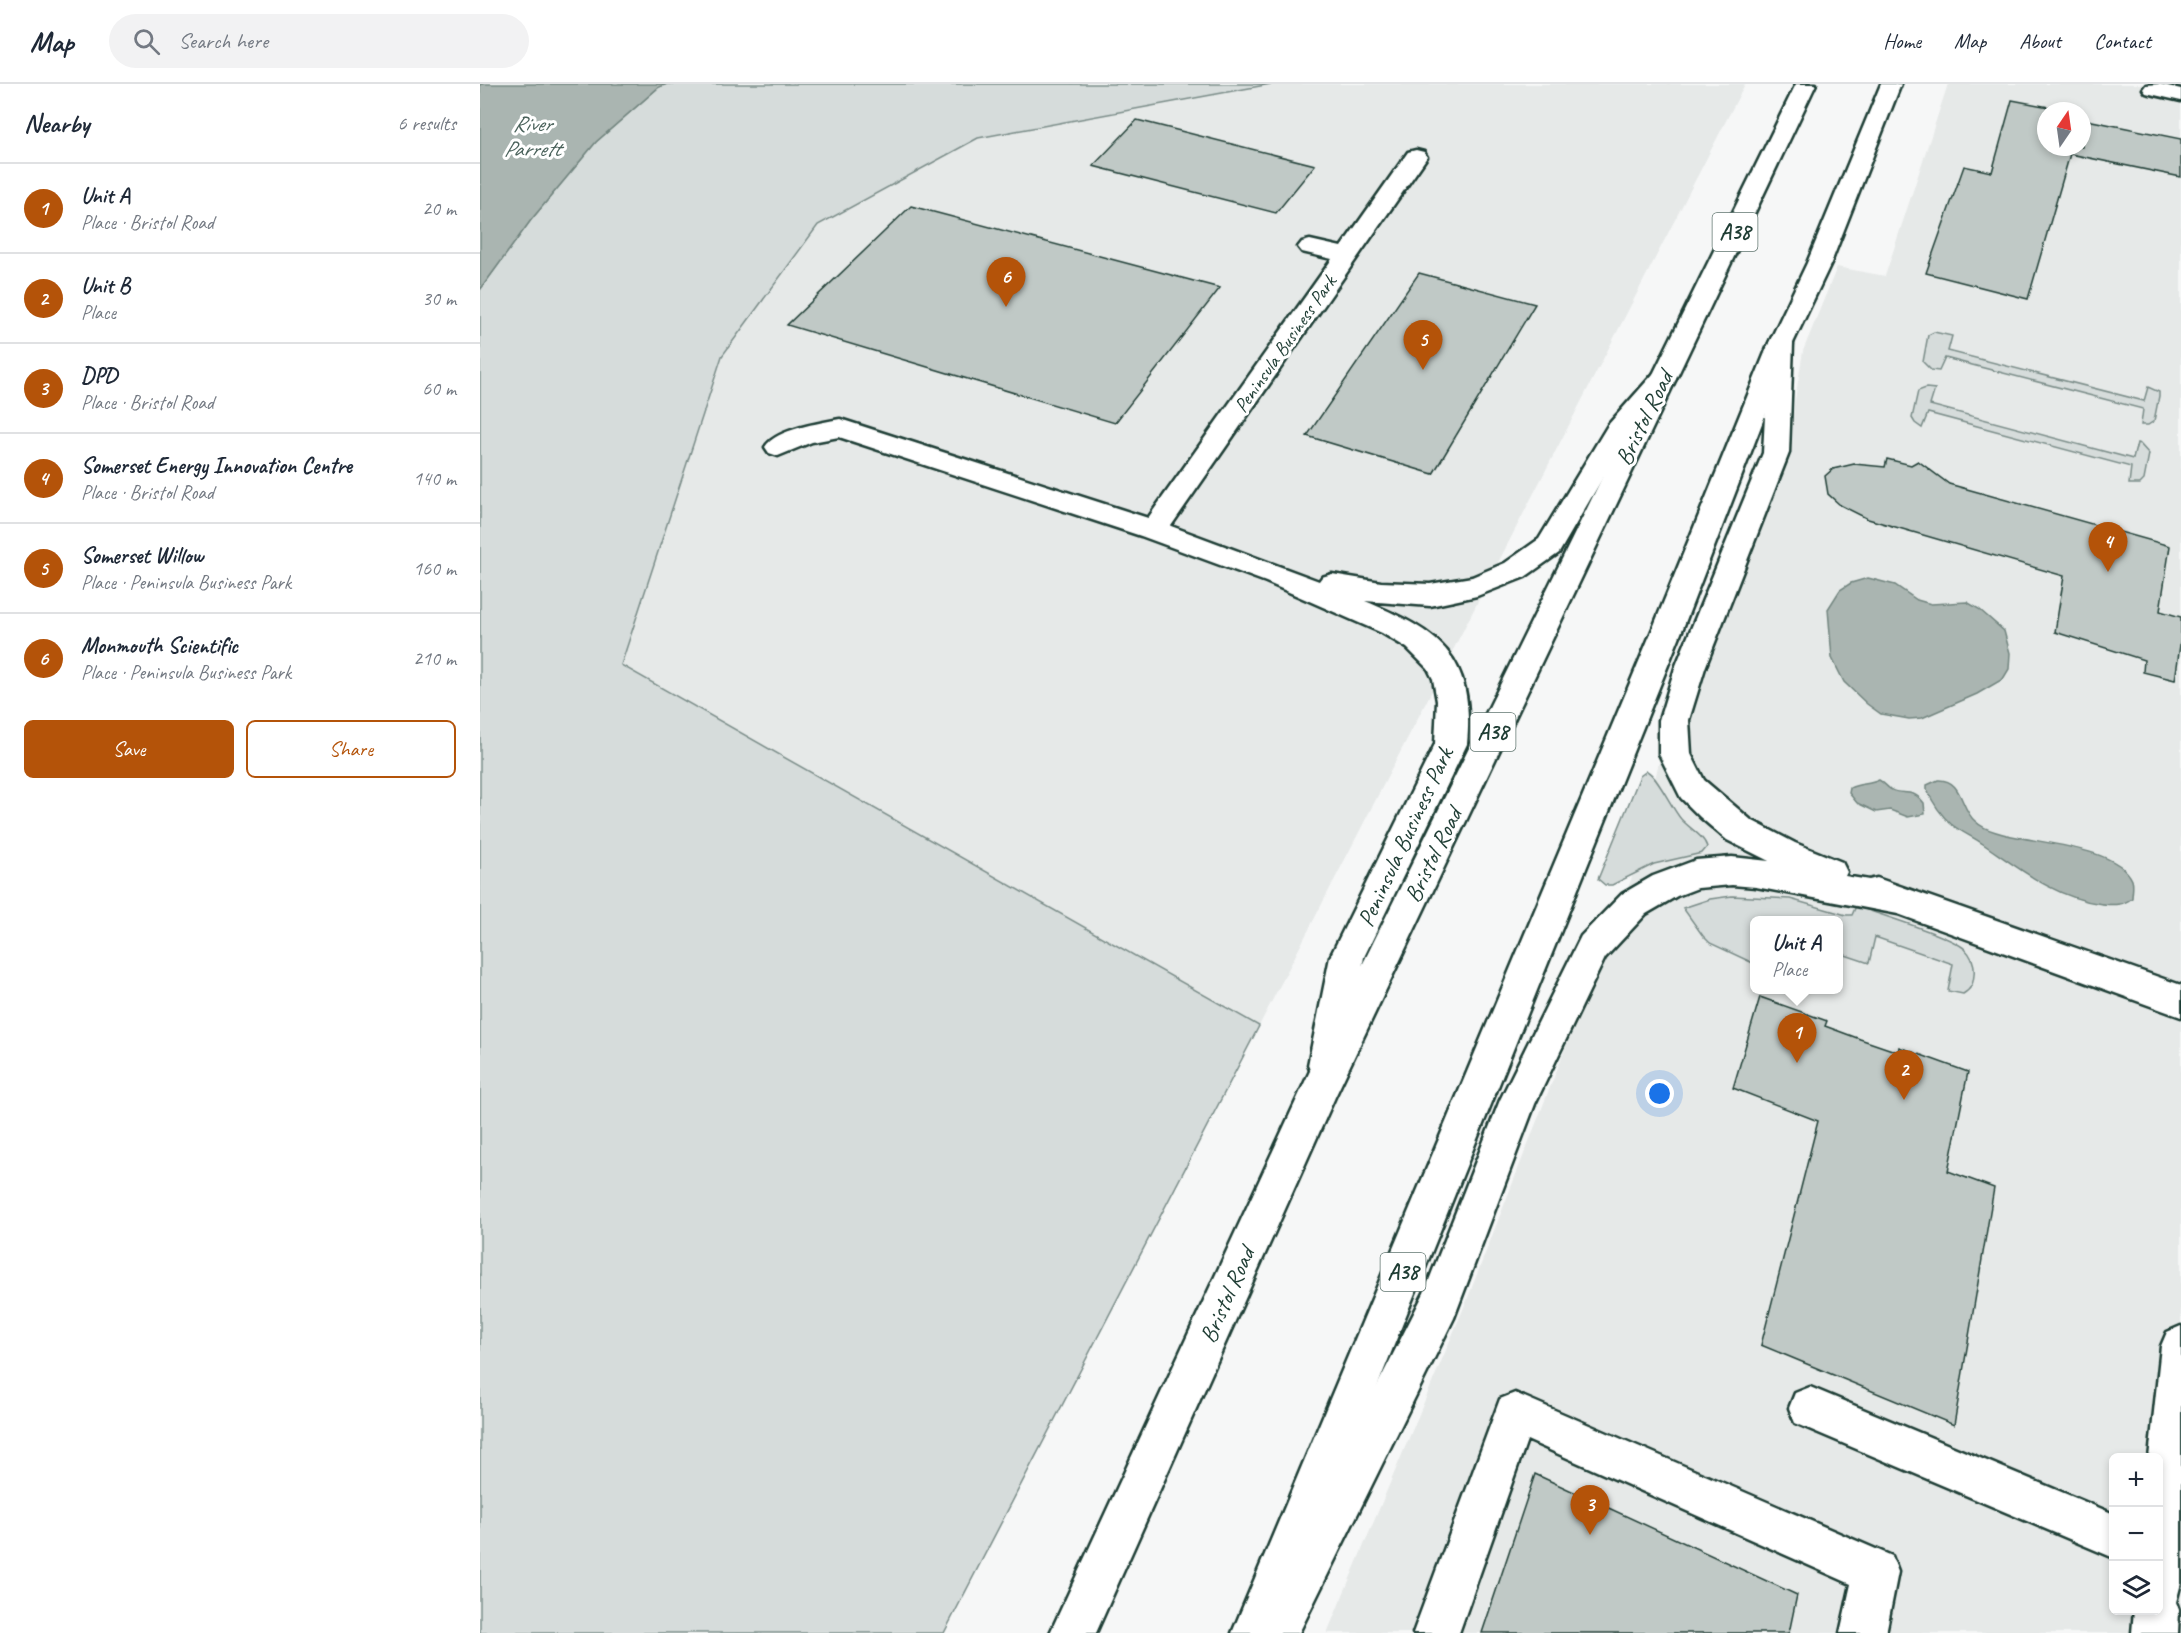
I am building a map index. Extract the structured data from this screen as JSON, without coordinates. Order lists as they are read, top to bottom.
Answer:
{
  "streets": {
    "street": ["A38", "Peninsula Business Park", "Bristol Road"]
  },
  "crossings": [
    ["Peninsula Business Park", "Bristol Road"]
  ],
  "water": ["River Parrett"],
  "north": "top",
  "page": {
    "header": "Map",
    "search": "Search here",
    "nav": [
      "Home",
      "Map",
      "About",
      "Contact"
    ],
    "heading": ["Nearby", "6 results"],
    "list": [
      {
        "mark": "1",
        "name": "Unit A",
        "note": "Place · Bristol Road",
        "value": "20 m"
      },
      {
        "mark": "2",
        "name": "Unit B",
        "note": "Place",
        "value": "30 m"
      },
      {
        "mark": "3",
        "name": "DPD",
        "note": "Place · Bristol Road",
        "value": "60 m"
      },
      {
        "mark": "4",
        "name": "Somerset Energy Innovation Centre",
        "note": "Place · Bristol Road",
        "value": "140 m"
      },
      {
        "mark": "5",
        "name": "Somerset Willow",
        "note": "Place · Peninsula Business Park",
        "value": "160 m"
      },
      {
        "mark": "6",
        "name": "Monmouth Scientific",
        "note": "Place · Peninsula Business Park",
        "value": "210 m"
      }
    ],
    "pins": [
      "6",
      "5",
      "4",
      "1",
      "2",
      "3"
    ],
    "buttons": ["Save", "Share"],
    "popup": ["Unit A", "Place"],
    "map_buttons": ["+", "−"]
  }
}
